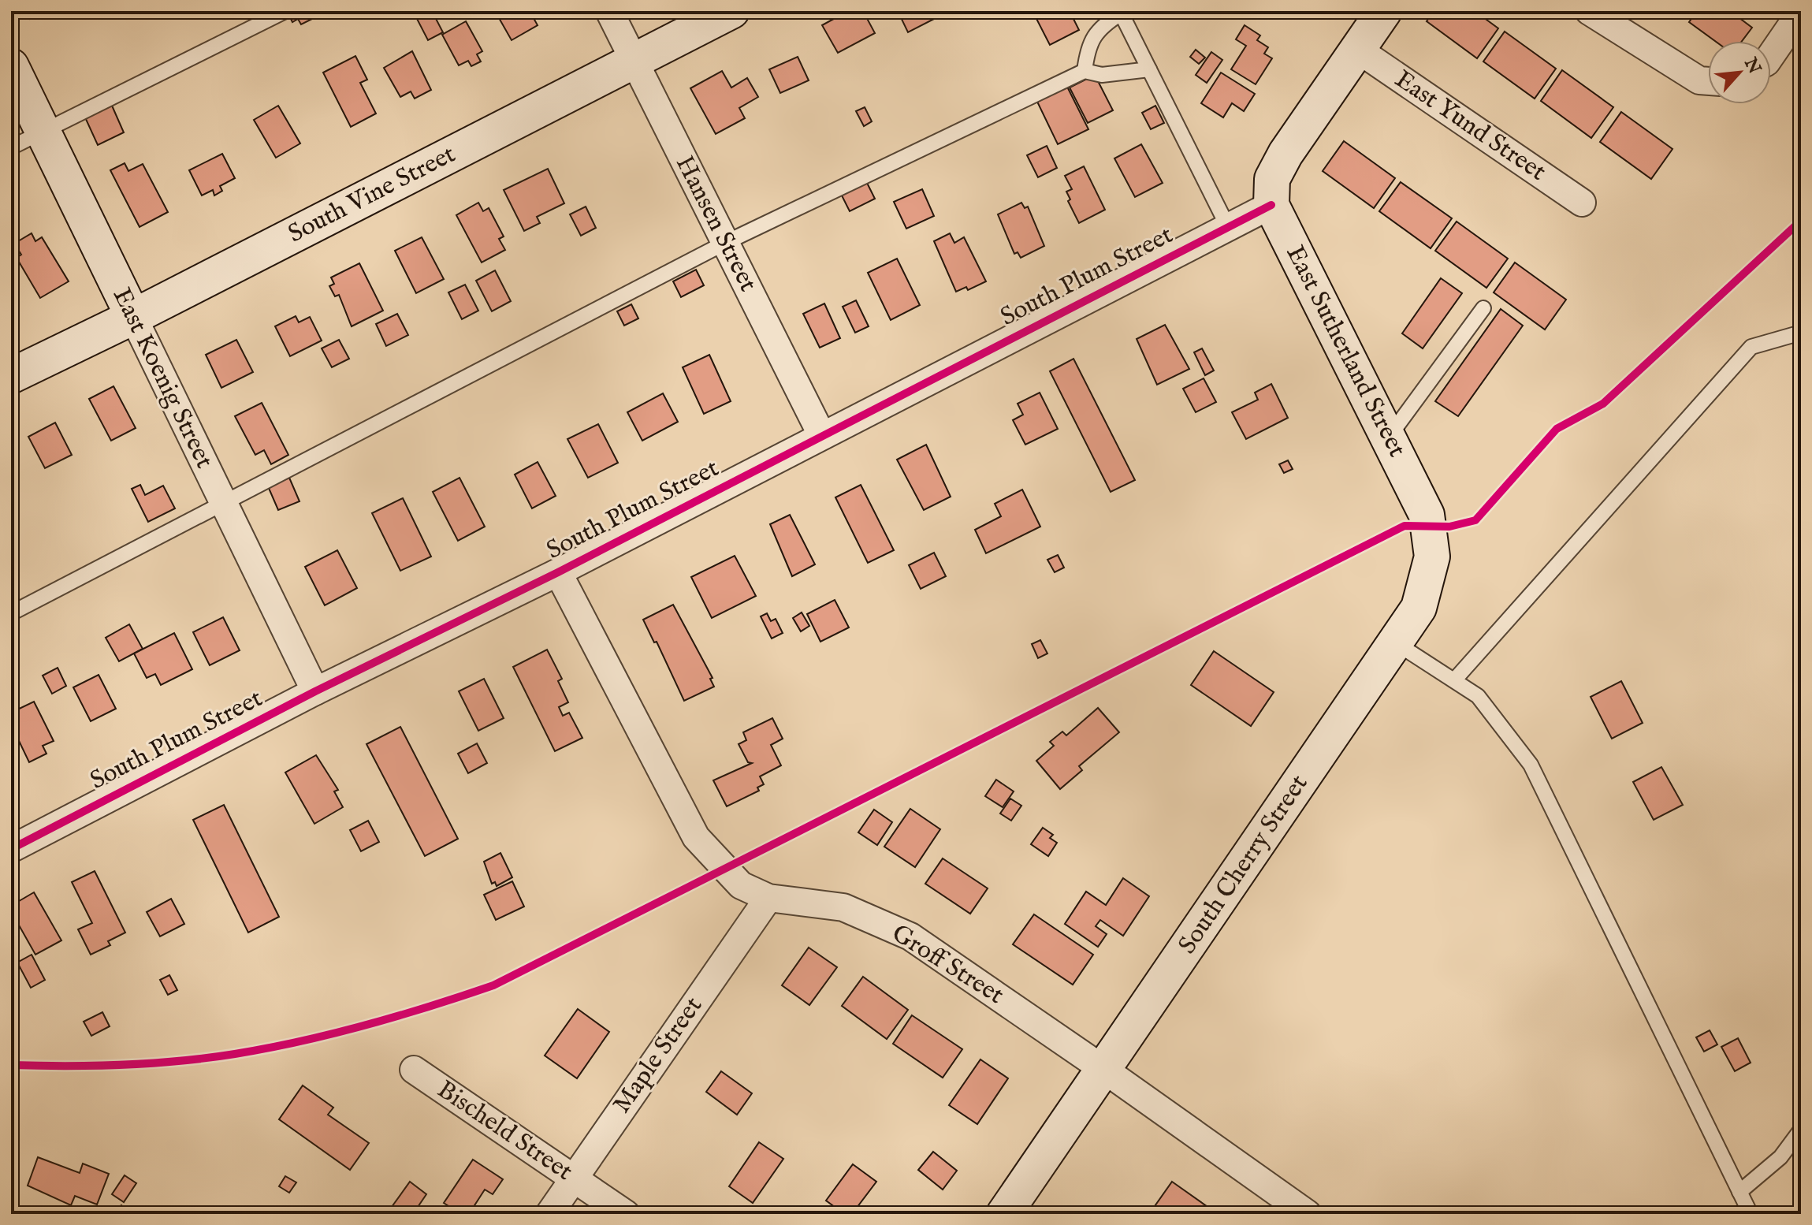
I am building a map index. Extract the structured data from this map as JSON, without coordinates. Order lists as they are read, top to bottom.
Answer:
{
  "streets": {
    "street": [
      "East Yund Street",
      "South Vine Street",
      "Hansen Street",
      "South Plum Street",
      "East Sutherland Street",
      "East Koenig Street",
      "South Cherry Street",
      "Groff Street",
      "Maple Street",
      "Bischeld Street"
    ]
  },
  "crossings": [
    ["South Vine Street", "Hansen Street"],
    ["South Vine Street", "East Koenig Street"],
    ["Hansen Street", "South Plum Street"],
    ["South Plum Street", "East Sutherland Street"],
    ["South Plum Street", "East Koenig Street"],
    ["South Plum Street", "Groff Street"],
    ["East Sutherland Street", "South Cherry Street"],
    ["South Cherry Street", "Groff Street"],
    ["Groff Street", "Maple Street"],
    ["Maple Street", "Bischeld Street"]
  ],
  "north": "top right"
}
